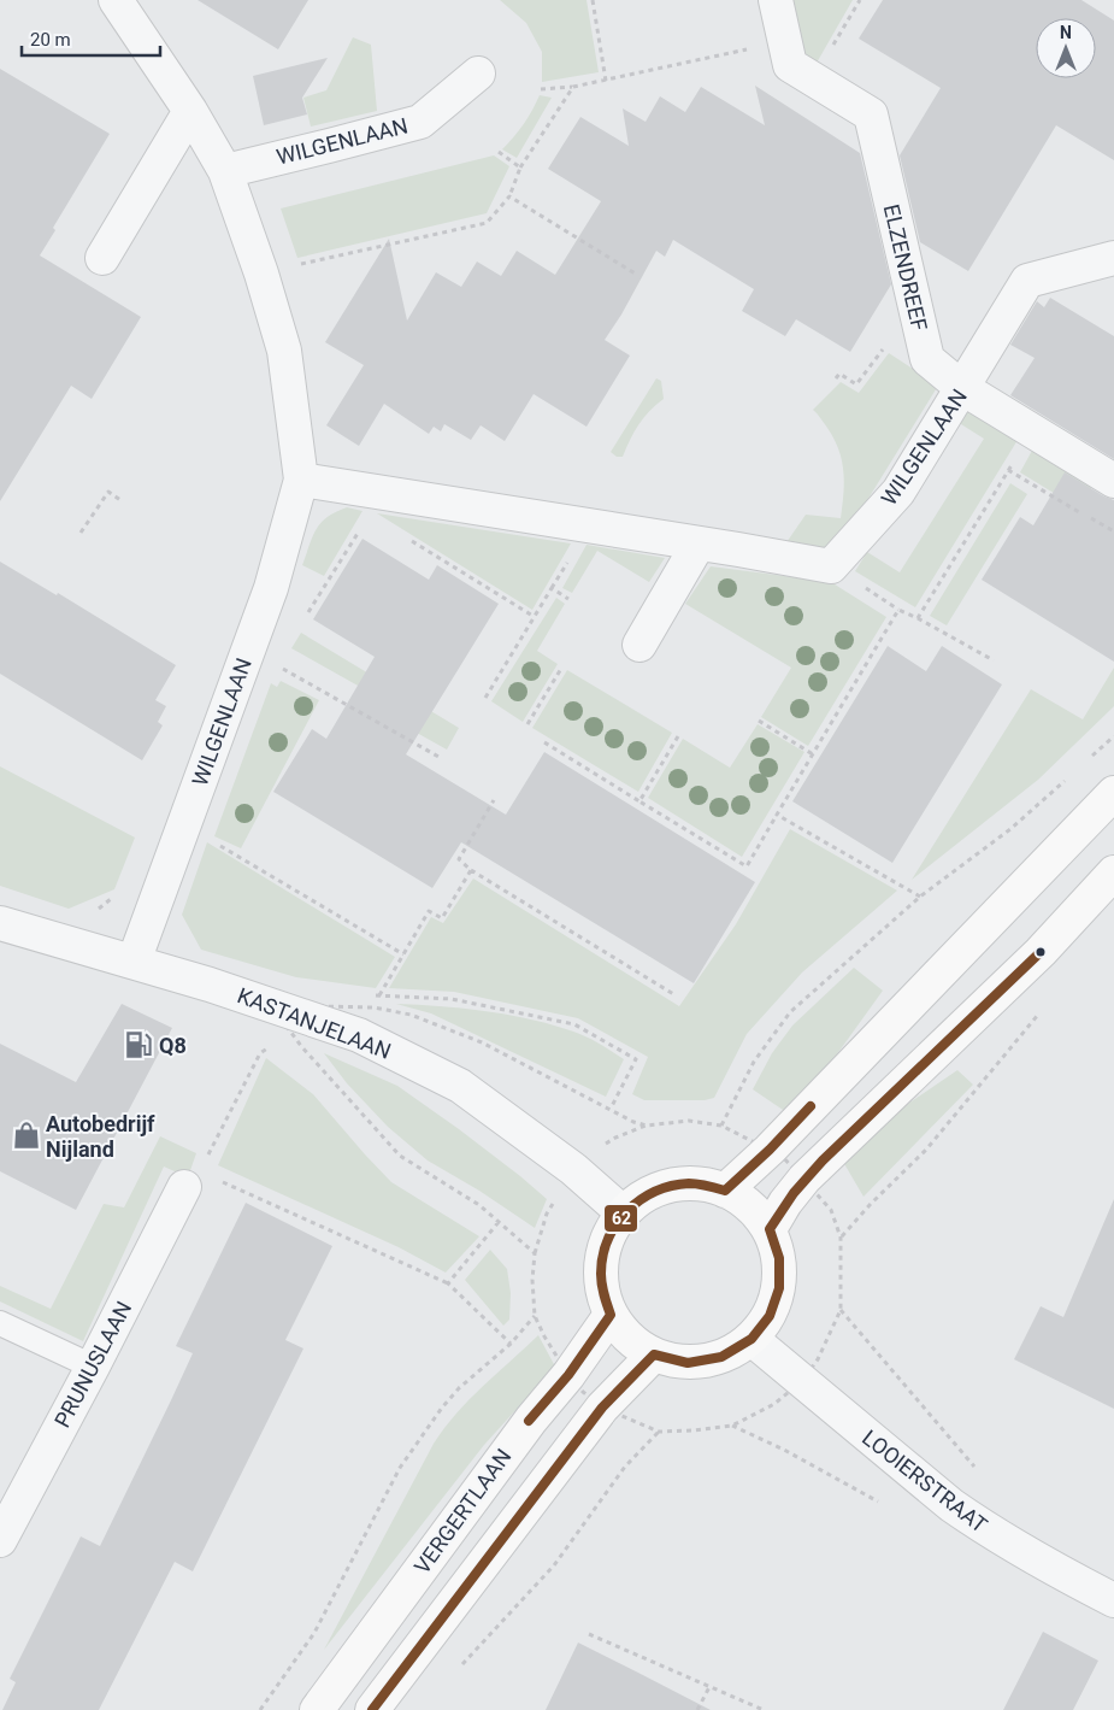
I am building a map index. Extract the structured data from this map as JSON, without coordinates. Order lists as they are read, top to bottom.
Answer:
{
  "streets": {
    "street": [
      "WILGENLAAN",
      "ELZENDREEF",
      "KASTANJELAAN",
      "PRUNUSLAAN",
      "LOOIERSTRAAT",
      "VERGERTLAAN"
    ]
  },
  "crossings": [
    ["WILGENLAAN", "ELZENDREEF"],
    ["WILGENLAAN", "KASTANJELAAN"],
    ["KASTANJELAAN", "LOOIERSTRAAT"],
    ["KASTANJELAAN", "VERGERTLAAN"],
    ["LOOIERSTRAAT", "VERGERTLAAN"]
  ],
  "places": {
    "fuel station": ["Q8"],
    "shop": ["Autobedrijf Nijland"]
  },
  "lines": ["transit line 62"],
  "scale_bar": "20 m",
  "north": "top"
}
